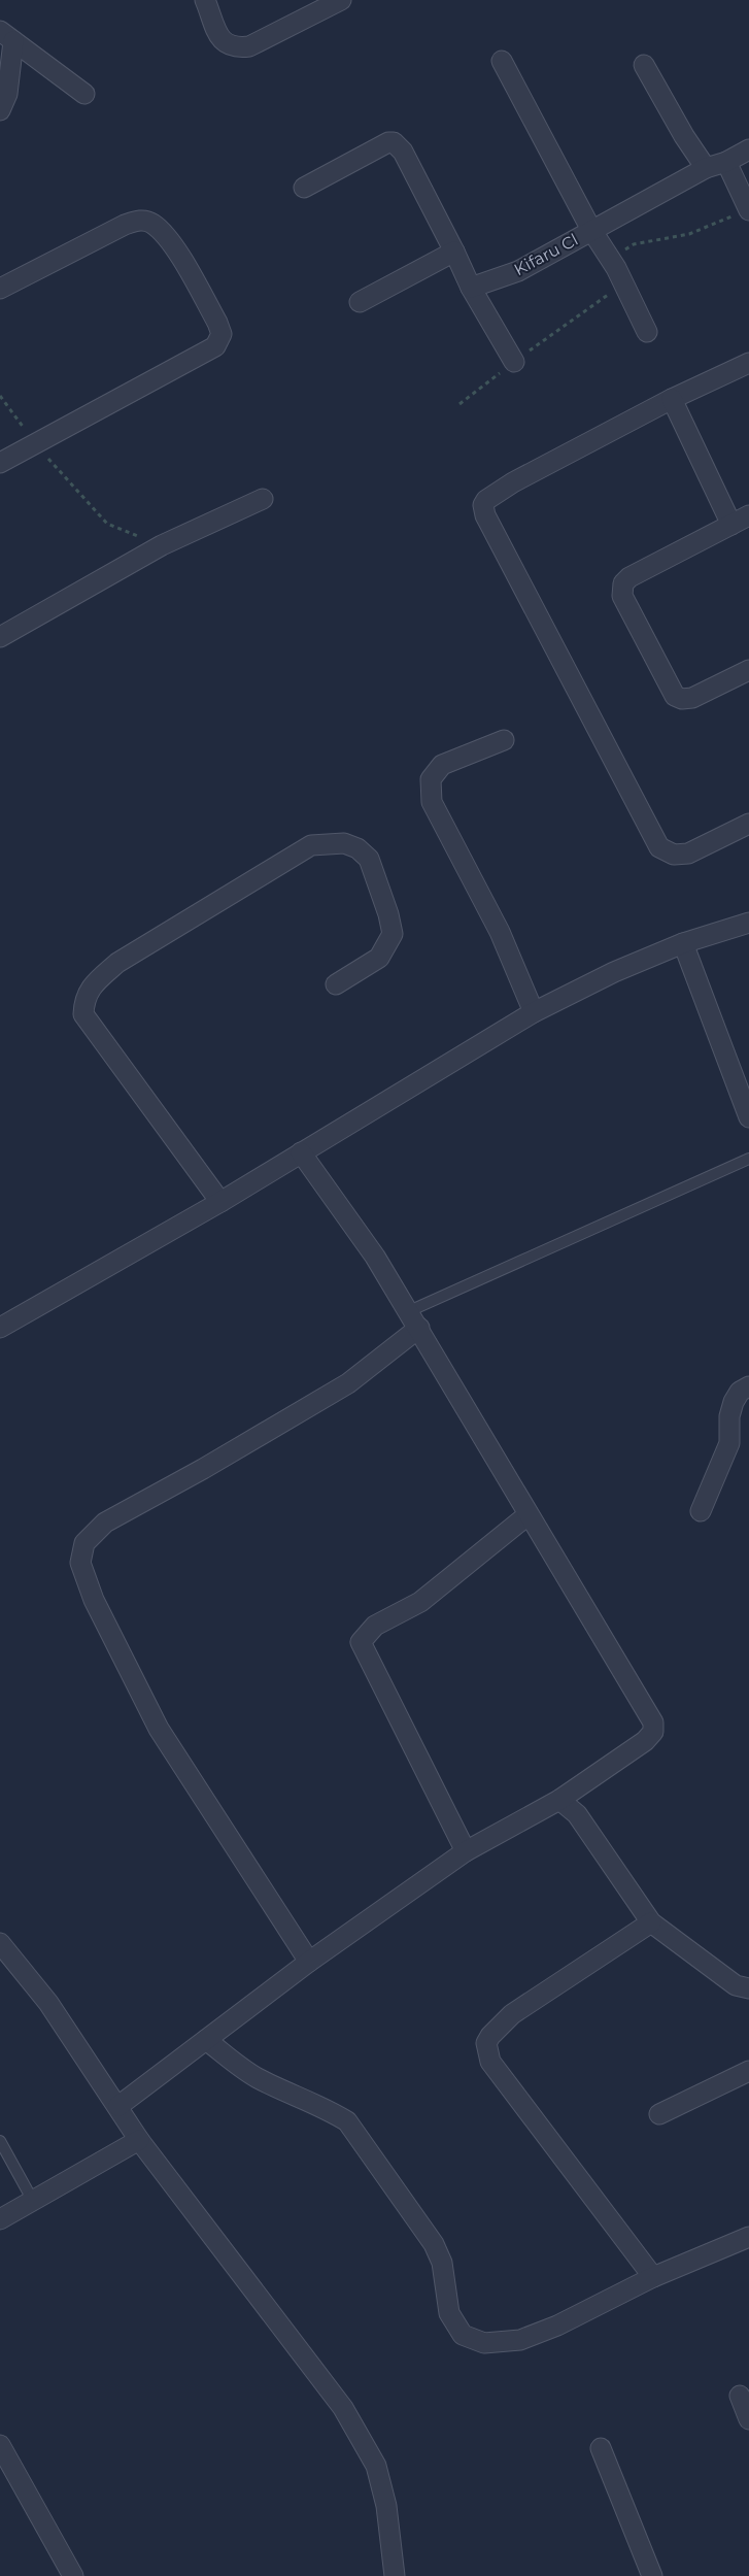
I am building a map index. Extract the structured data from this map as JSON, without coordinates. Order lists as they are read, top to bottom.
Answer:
{
  "streets": {
    "street": ["Kifaru Cl"]
  }
}
